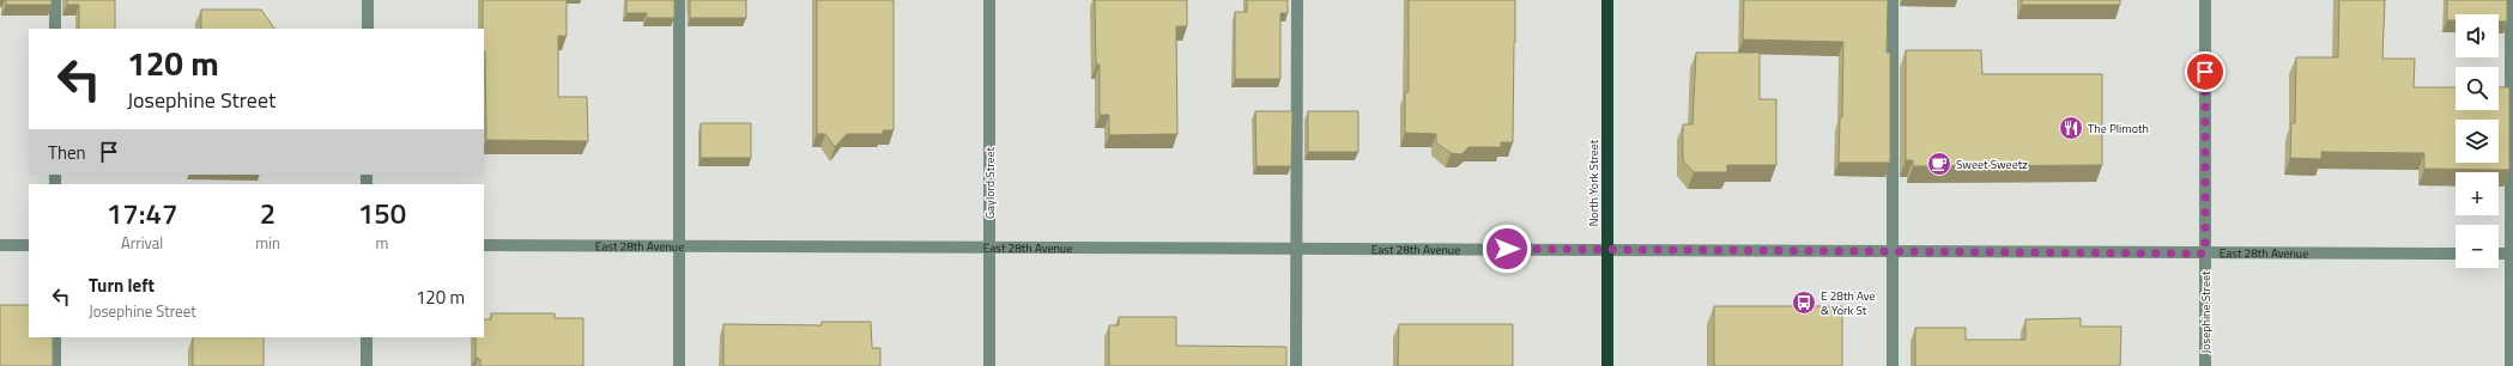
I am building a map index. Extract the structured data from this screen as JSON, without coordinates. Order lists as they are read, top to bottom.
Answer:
{
  "streets": {
    "main road": ["North York Street"],
    "street": ["Gaylord Street", "East 28th Avenue", "Josephine Street"]
  },
  "crossings": [
    ["Gaylord Street", "East 28th Avenue"],
    ["North York Street", "East 28th Avenue"],
    ["East 28th Avenue", "Josephine Street"]
  ],
  "places": {
    "restaurant": ["The Plimoth"],
    "cafe": ["Sweet Sweetz"],
    "bus stop": ["E 28th Ave & York St"]
  },
  "page": {
    "map_buttons": ["+", "−"],
    "turn": ["120 m", "Josephine Street"],
    "then": "Then",
    "eta": [
      "17:47",
      "Arrival",
      "2",
      "min",
      "150",
      "m"
    ],
    "list": [
      {
        "name": "Turn left",
        "note": "Josephine Street",
        "value": "120 m"
      }
    ]
  }
}
